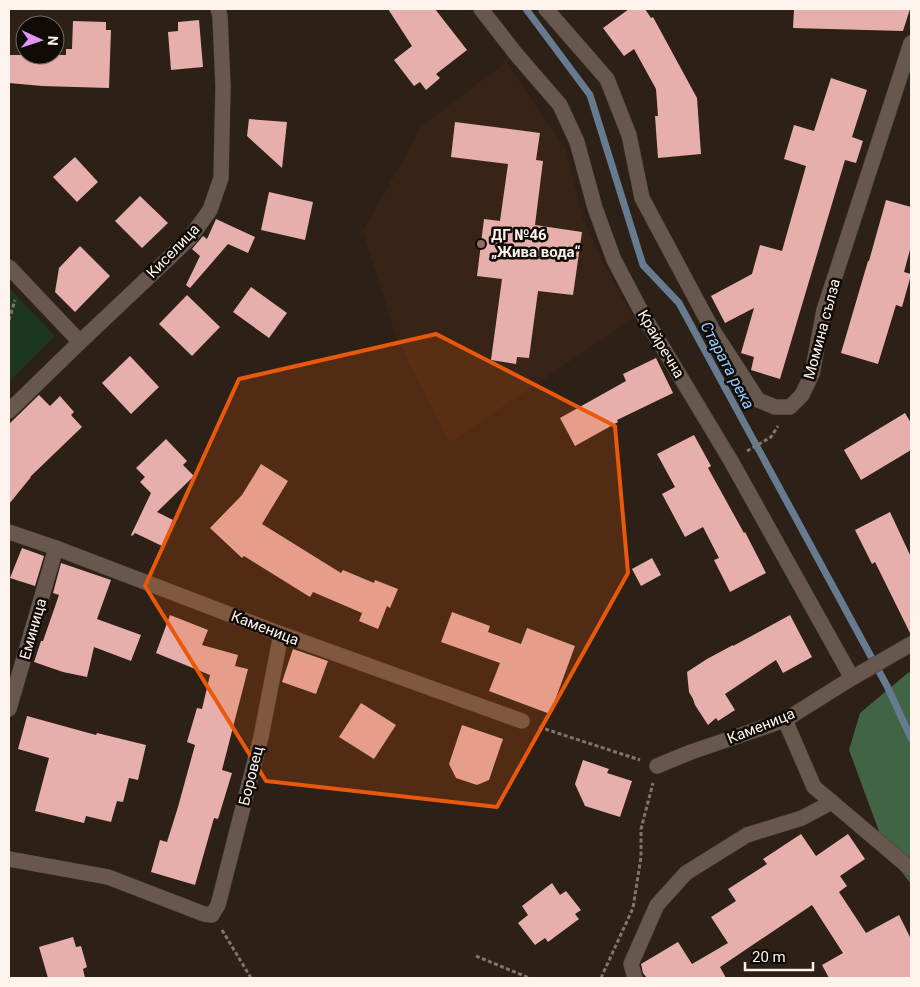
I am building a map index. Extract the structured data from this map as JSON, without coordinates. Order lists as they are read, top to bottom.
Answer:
{
  "streets": {
    "street": [
      "Киселица",
      "Момина сълза",
      "Крайречна",
      "Каменица",
      "Еминица",
      "Боровец"
    ]
  },
  "crossings": [
    ["Крайречна", "Каменица"],
    ["Каменица", "Еминица"],
    ["Каменица", "Боровец"]
  ],
  "water": ["Старата река"],
  "places": ["ДГ №46 „Жива вода“"],
  "scale_bar": "20 m",
  "north": "right"
}
